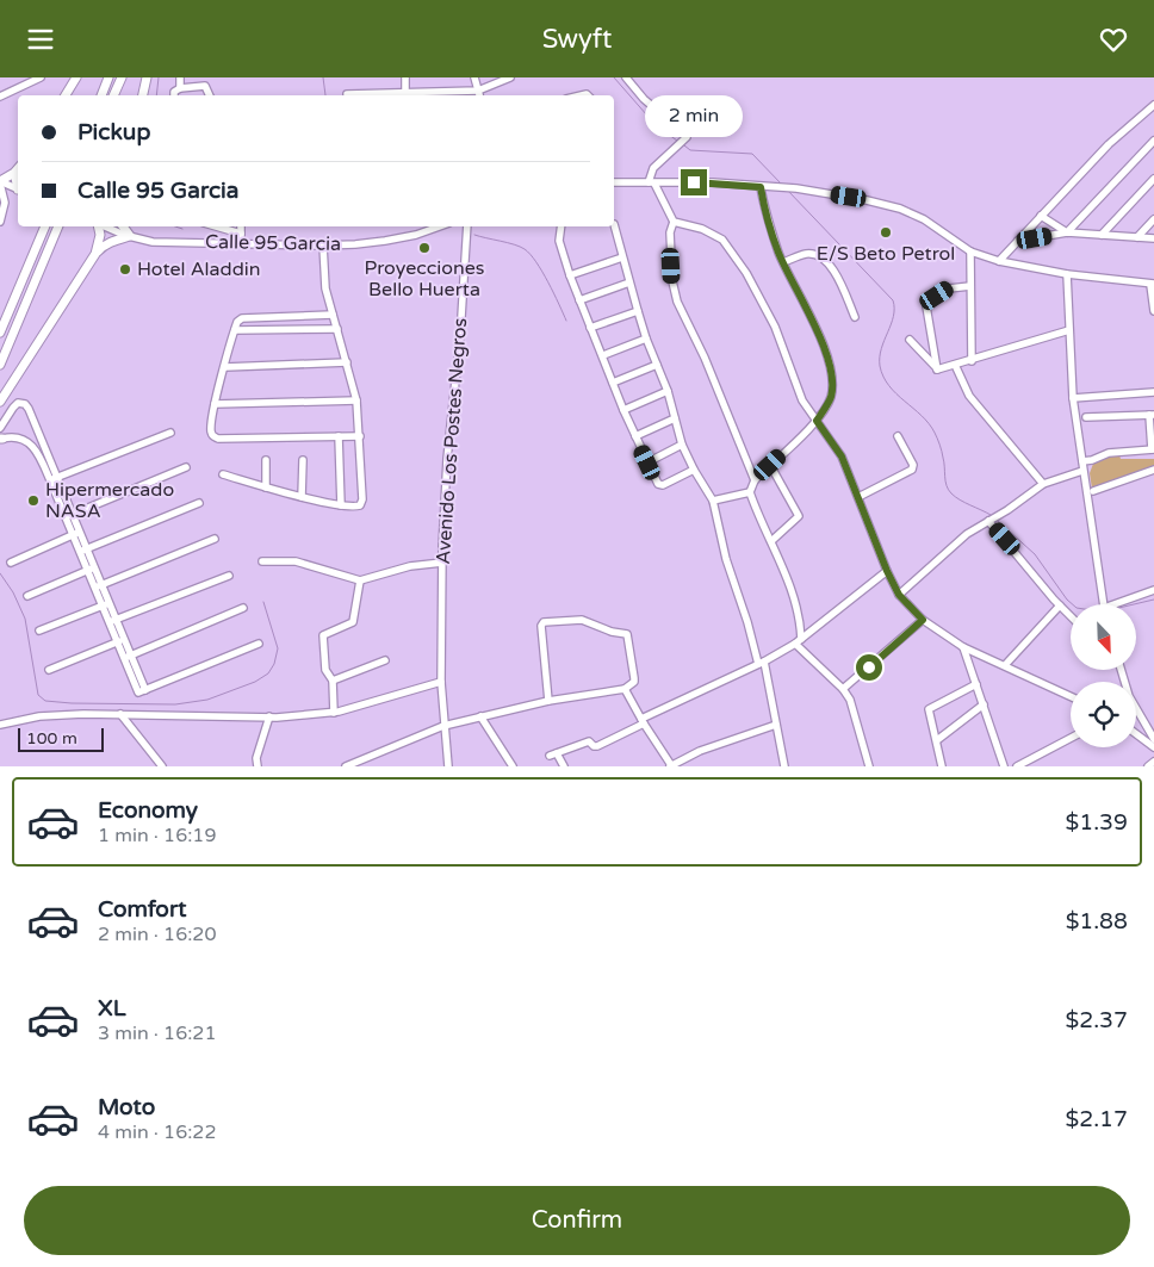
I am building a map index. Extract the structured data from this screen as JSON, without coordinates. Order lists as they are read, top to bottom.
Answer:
{
  "streets": {
    "street": ["Calle 95 Garcia", "Avenido Los Postes Negros"]
  },
  "places": [
    "E/S Beto Petrol",
    "Proyecciones Bello Huerta",
    "Hotel Aladdin",
    "Hipermercado NASA"
  ],
  "scale_bar": "100 m",
  "north": "bottom right",
  "page": {
    "header": "Swyft",
    "bubble": "2 min",
    "banner": ["Pickup", "Calle 95 Garcia"],
    "scale": "100 m",
    "list": [
      {
        "name": "Economy",
        "note": "1 min · 16:19",
        "value": "$1.39"
      },
      {
        "name": "Comfort",
        "note": "2 min · 16:20",
        "value": "$1.88"
      },
      {
        "name": "XL",
        "note": "3 min · 16:21",
        "value": "$2.37"
      },
      {
        "name": "Moto",
        "note": "4 min · 16:22",
        "value": "$2.17"
      }
    ],
    "buttons": "Confirm"
  }
}
